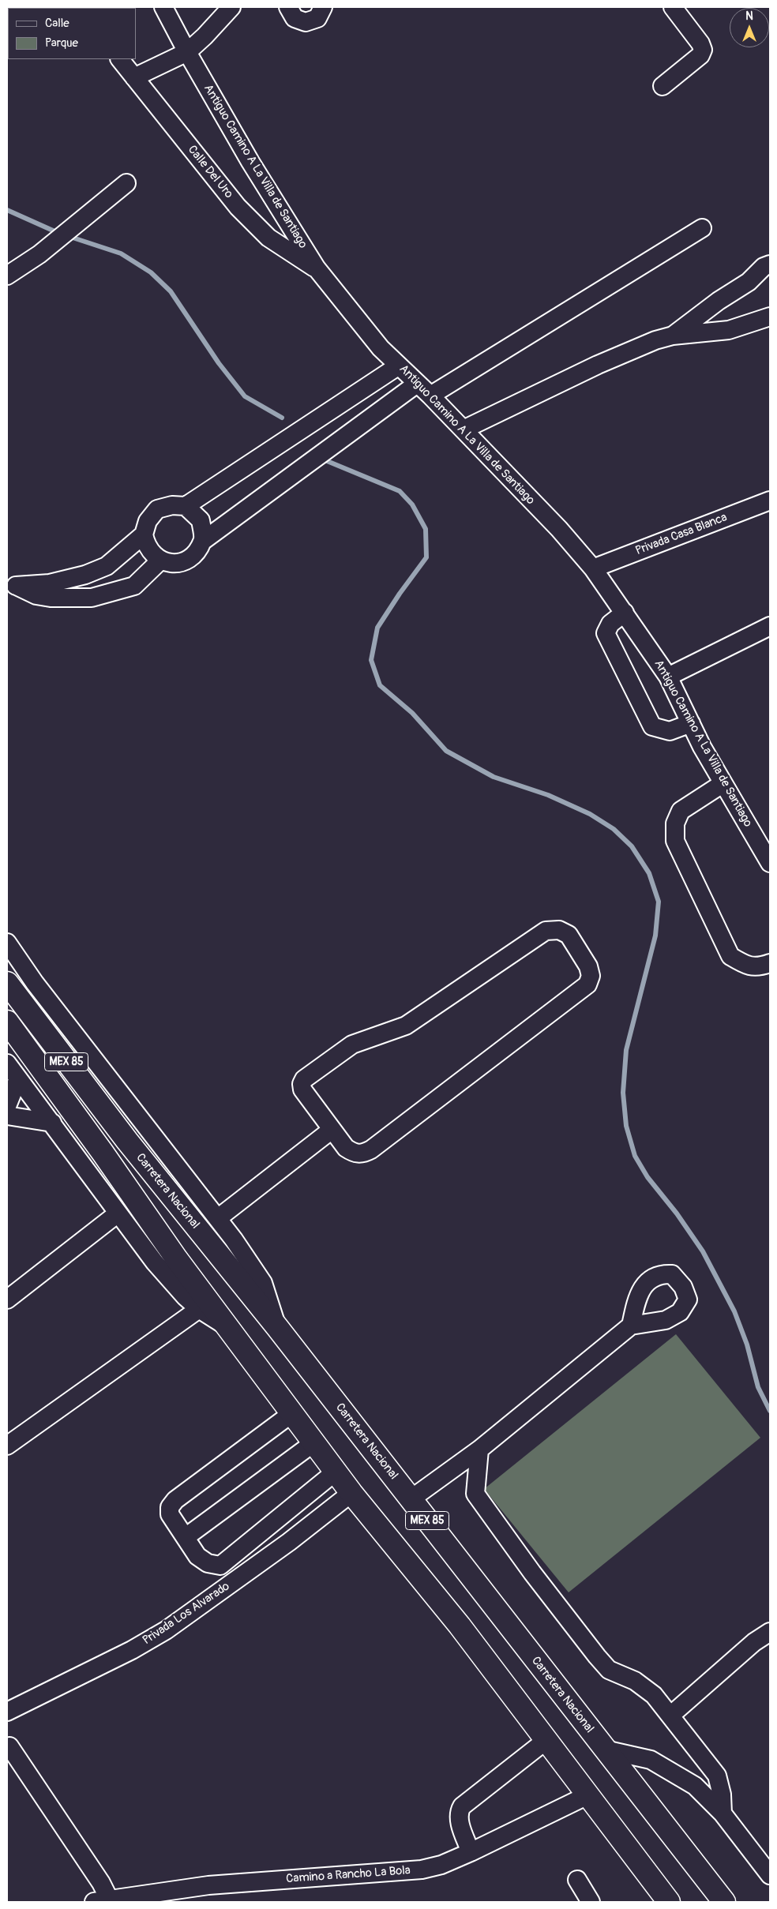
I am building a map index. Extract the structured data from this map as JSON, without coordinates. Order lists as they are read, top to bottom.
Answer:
{
  "streets": {
    "highway": ["MEX 85", "Carretera Nacional"],
    "street": [
      "Antiguo Camino A La Villa de Santiago",
      "Calle Del Uro",
      "Privada Casa Blanca",
      "Privada Los Alvarado",
      "Camino a Rancho La Bola"
    ]
  },
  "crossings": [
    ["Antiguo Camino A La Villa de Santiago", "Calle Del Uro"],
    ["Antiguo Camino A La Villa de Santiago", "Privada Casa Blanca"],
    ["MEX 85", "Carretera Nacional"],
    ["MEX 85", "Privada Los Alvarado"],
    ["MEX 85", "Camino a Rancho La Bola"]
  ],
  "legend": ["Calle", "Parque"],
  "north": "top"
}
